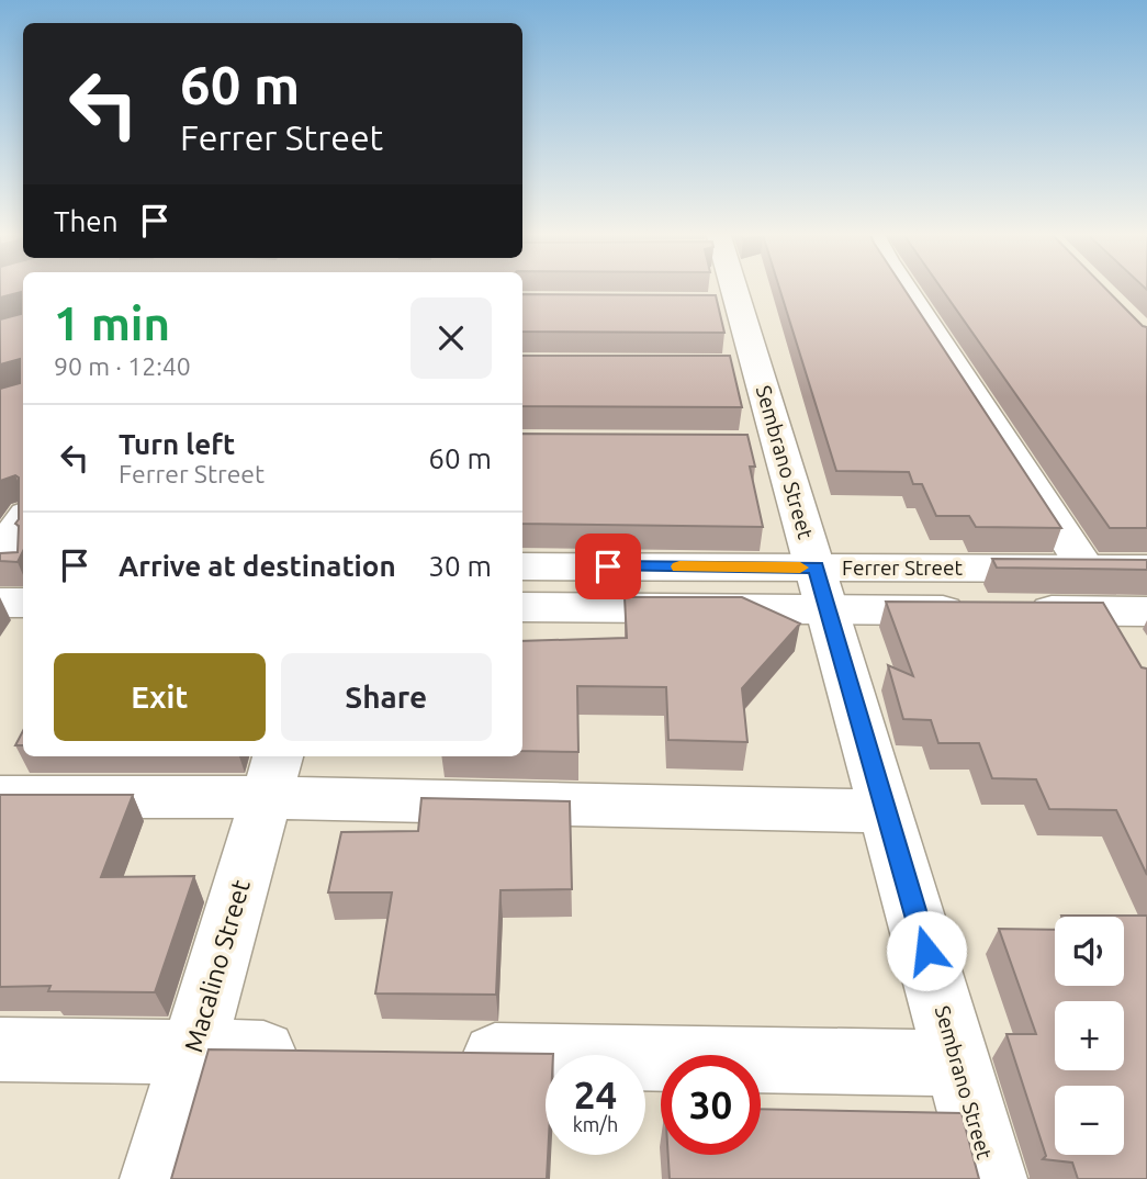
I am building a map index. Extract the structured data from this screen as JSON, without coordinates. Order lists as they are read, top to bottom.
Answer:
{
  "streets": {
    "street": ["Sembrano Street", "Ferrer Street", "Macalino Street"]
  },
  "crossings": [
    ["Sembrano Street", "Ferrer Street"]
  ],
  "page": {
    "turn": ["60 m", "Ferrer Street"],
    "then": "Then",
    "heading": ["1 min", "90 m · 12:40"],
    "list": [
      {
        "name": "Turn left",
        "note": "Ferrer Street",
        "value": "60 m"
      },
      {
        "name": "Arrive at destination",
        "value": "30 m"
      }
    ],
    "buttons": ["Exit", "Share"],
    "map_buttons": ["+", "−"],
    "speed": "24 km/h",
    "limit": "30"
  }
}
